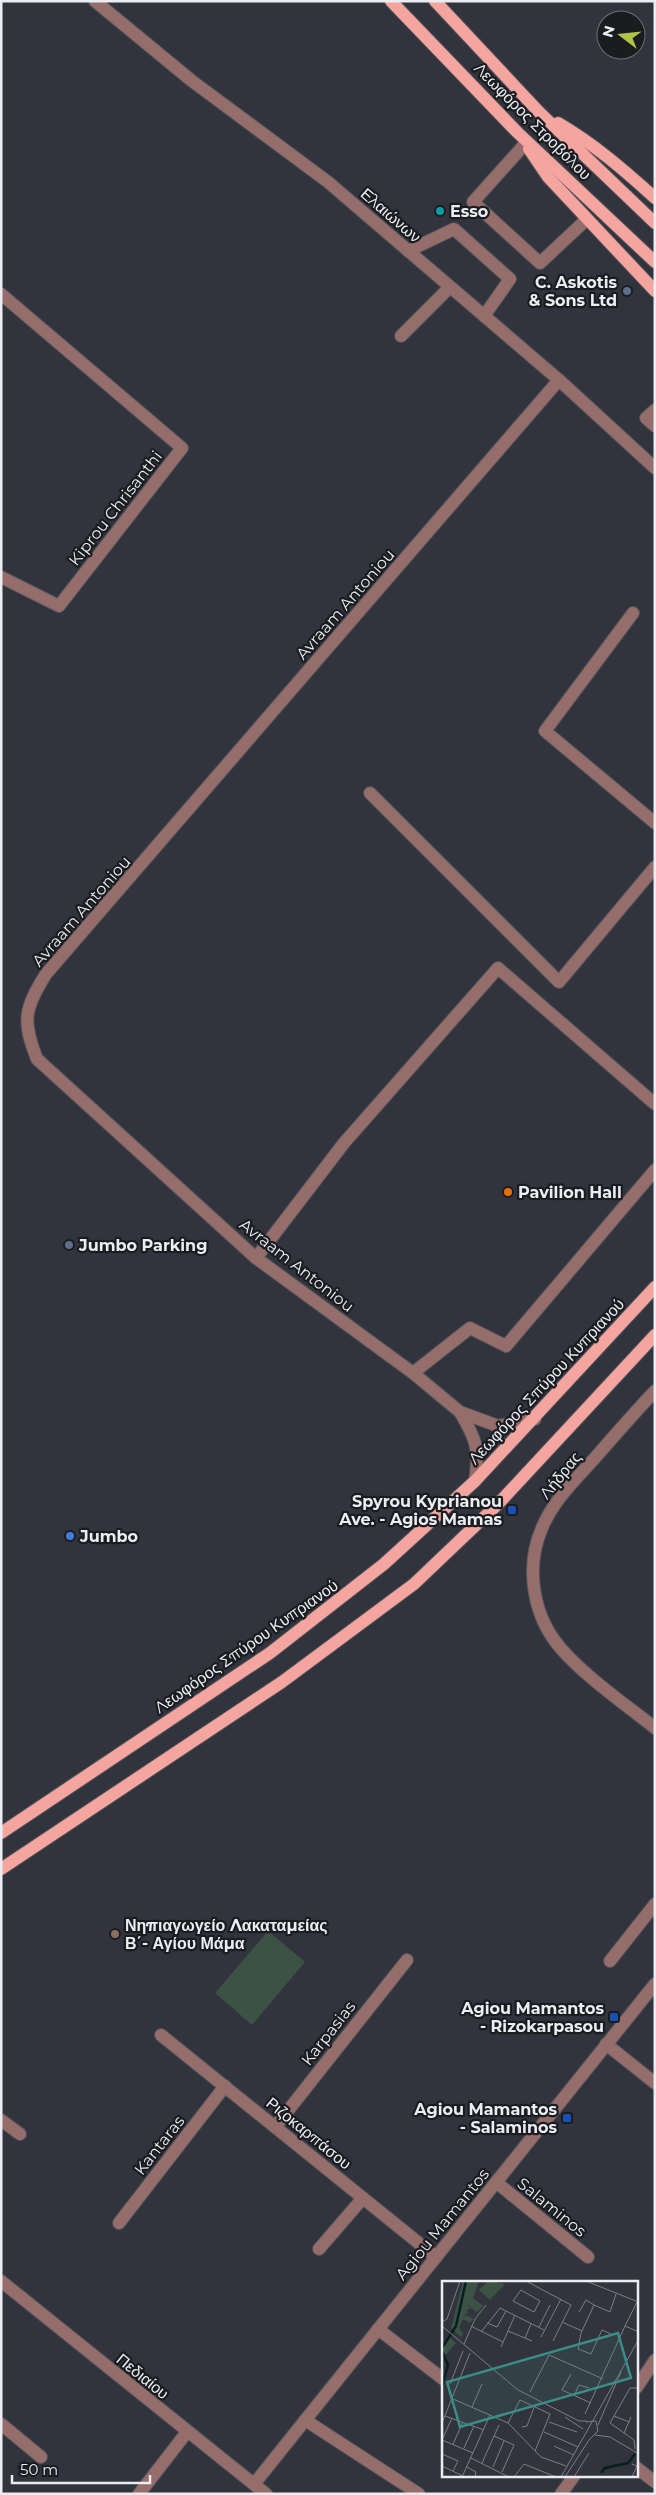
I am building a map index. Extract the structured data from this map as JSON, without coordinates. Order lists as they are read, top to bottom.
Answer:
{
  "streets": {
    "main road": ["Λεωφόρος Στροβόλου", "Λεωφόρος Σπύρου Κυπριανού"],
    "street": [
      "Ελαιώνων",
      "Kiprou Chrisanthi",
      "Avraam Antoniou",
      "Λήδρας",
      "Karpasias",
      "Ριζοκαρπάσου",
      "Kantaras",
      "Salaminos",
      "Agiou Mamantos",
      "Πεδιαίου"
    ]
  },
  "crossings": [
    ["Ελαιώνων", "Avraam Antoniou"],
    ["Karpasias", "Ριζοκαρπάσου"],
    ["Ριζοκαρπάσου", "Kantaras"],
    ["Ριζοκαρπάσου", "Agiou Mamantos"],
    ["Salaminos", "Agiou Mamantos"],
    ["Agiou Mamantos", "Πεδιαίου"]
  ],
  "places": {
    "other": [
      "Esso",
      "C. Askotis & Sons Ltd",
      "Pavilion Hall",
      "Jumbo Parking",
      "Jumbo",
      "Νηπιαγωγείο Λακαταμείας Β΄- Αγίου Μάμα"
    ],
    "transit": ["Spyrou Kyprianou Ave. - Agios Mamas", "Agiou Mamantos - Rizokarpasou", "Agiou Mamantos - Salaminos"]
  },
  "scale_bar": "50 m",
  "north": "left"
}
